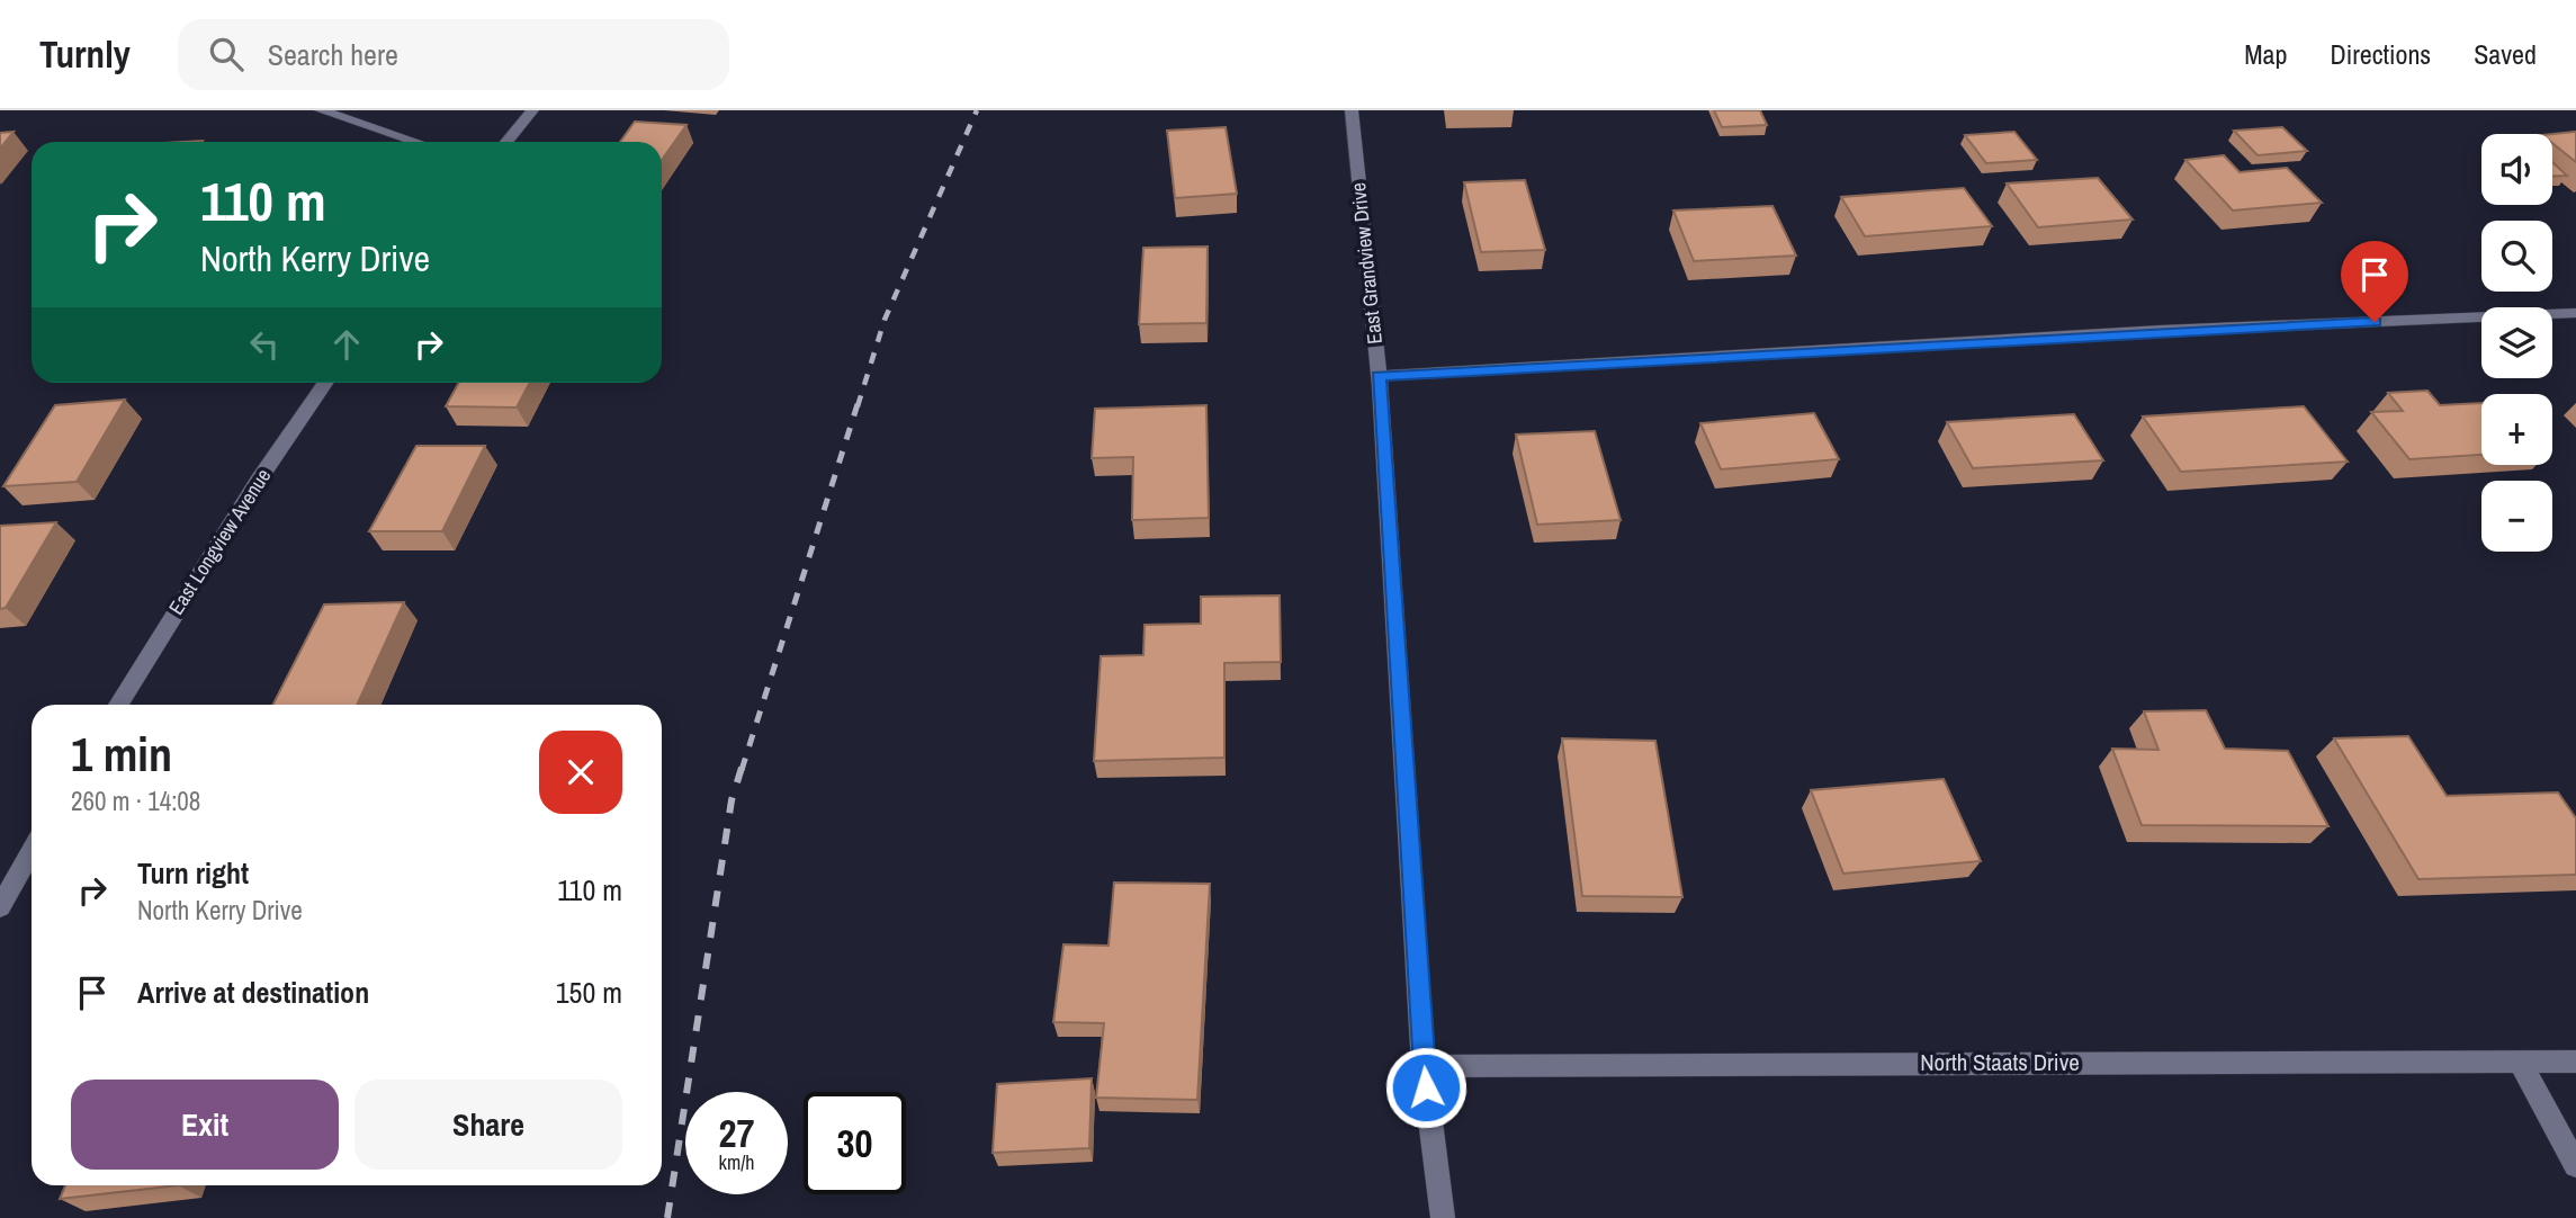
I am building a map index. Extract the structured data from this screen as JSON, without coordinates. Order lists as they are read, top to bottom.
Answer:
{
  "streets": {
    "street": ["East Grandview Drive", "East Longview Avenue", "North Staats Drive"]
  },
  "crossings": [
    ["East Grandview Drive", "North Staats Drive"]
  ],
  "page": {
    "header": "Turnly",
    "search": "Search here",
    "nav": ["Map", "Directions", "Saved"],
    "map_buttons": ["+", "−"],
    "turn": ["110 m", "North Kerry Drive"],
    "heading": ["1 min", "260 m · 14:08"],
    "list": [
      {
        "name": "Turn right",
        "note": "North Kerry Drive",
        "value": "110 m"
      },
      {
        "name": "Arrive at destination",
        "value": "150 m"
      }
    ],
    "buttons": ["Exit", "Share"],
    "speed": "27 km/h",
    "limit": "30"
  }
}
